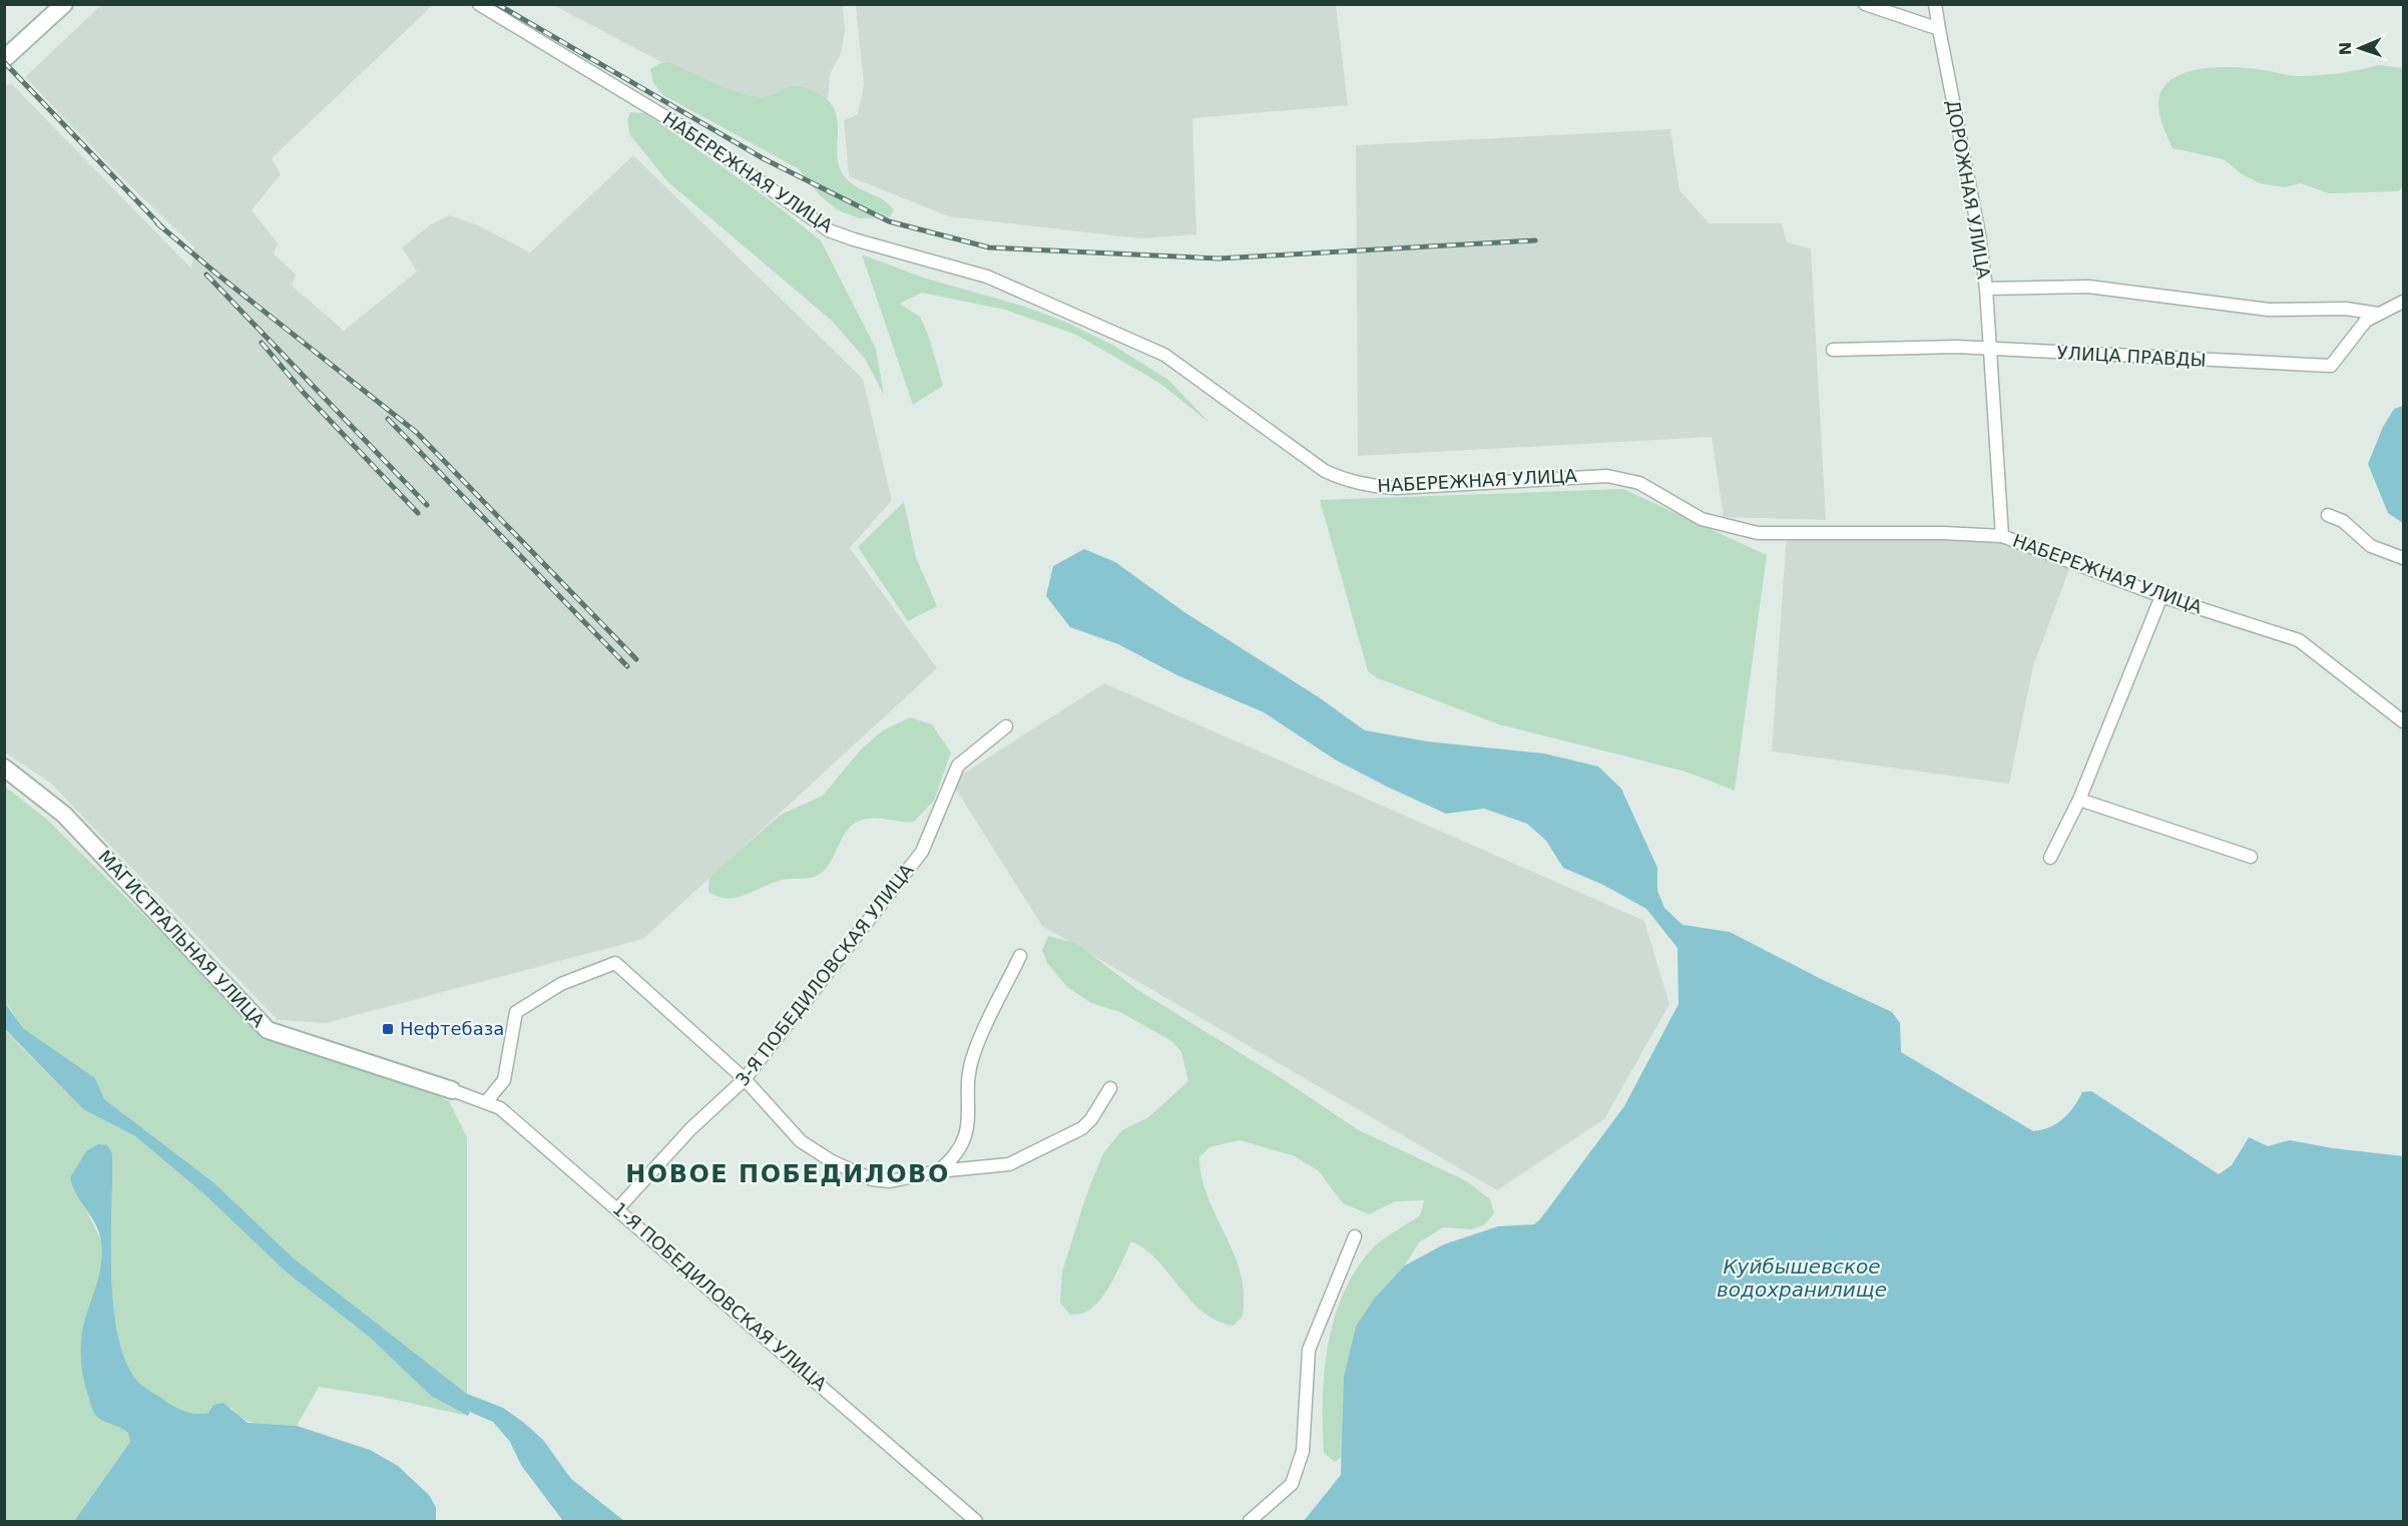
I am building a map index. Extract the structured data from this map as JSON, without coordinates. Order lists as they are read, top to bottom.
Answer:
{
  "streets": {
    "street": [
      "НАБЕРЕЖНАЯ УЛИЦА",
      "ДОРОЖНАЯ УЛИЦА",
      "УЛИЦА ПРАВДЫ",
      "МАГИСТРАЛЬНАЯ УЛИЦА",
      "3-Я ПОБЕДИЛОВСКАЯ УЛИЦА",
      "1-Я ПОБЕДИЛОВСКАЯ УЛИЦА"
    ]
  },
  "crossings": [
    ["НАБЕРЕЖНАЯ УЛИЦА", "ДОРОЖНАЯ УЛИЦА"],
    ["ДОРОЖНАЯ УЛИЦА", "УЛИЦА ПРАВДЫ"],
    ["МАГИСТРАЛЬНАЯ УЛИЦА", "1-Я ПОБЕДИЛОВСКАЯ УЛИЦА"],
    ["3-Я ПОБЕДИЛОВСКАЯ УЛИЦА", "1-Я ПОБЕДИЛОВСКАЯ УЛИЦА"]
  ],
  "districts": ["НОВОЕ ПОБЕДИЛОВО"],
  "water": ["Куйбышевское водохранилище"],
  "places": {
    "transit": ["Нефтебаза"]
  },
  "north": "left"
}
